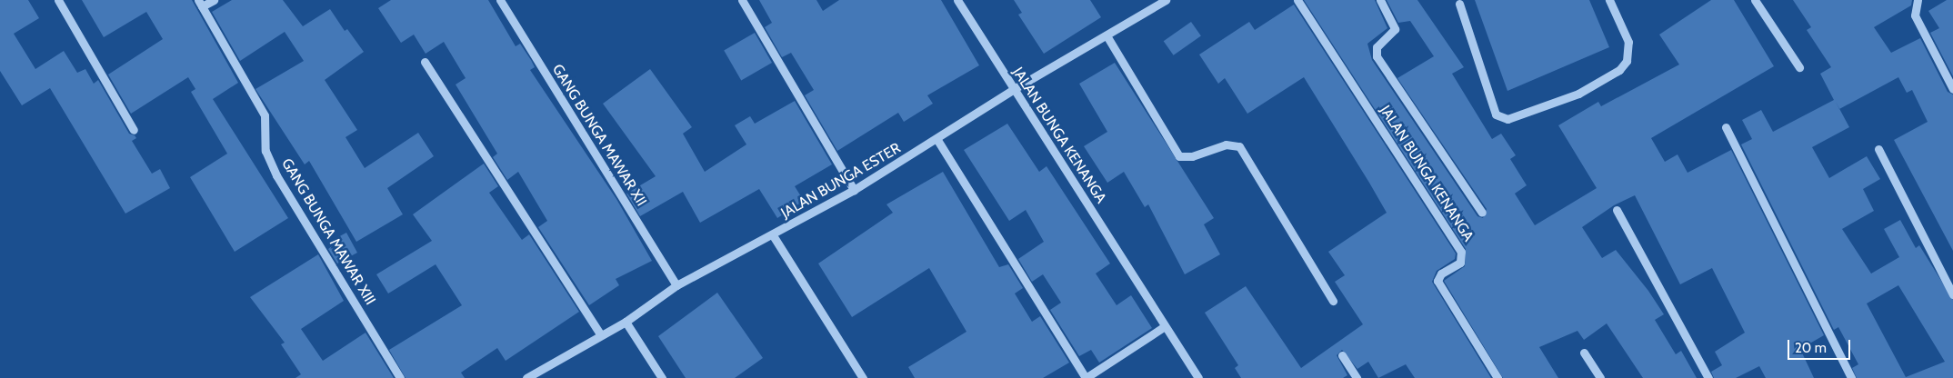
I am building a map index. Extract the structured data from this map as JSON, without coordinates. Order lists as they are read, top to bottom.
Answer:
{
  "streets": {
    "street": [
      "GANG BUNGA MAWAR XII",
      "JALAN BUNGA KENANGA",
      "JALAN BUNGA ESTER",
      "GANG BUNGA MAWAR XIII"
    ]
  },
  "crossings": [
    ["GANG BUNGA MAWAR XII", "JALAN BUNGA ESTER"],
    ["JALAN BUNGA KENANGA", "JALAN BUNGA ESTER"]
  ],
  "scale_bar": "20 m"
}
